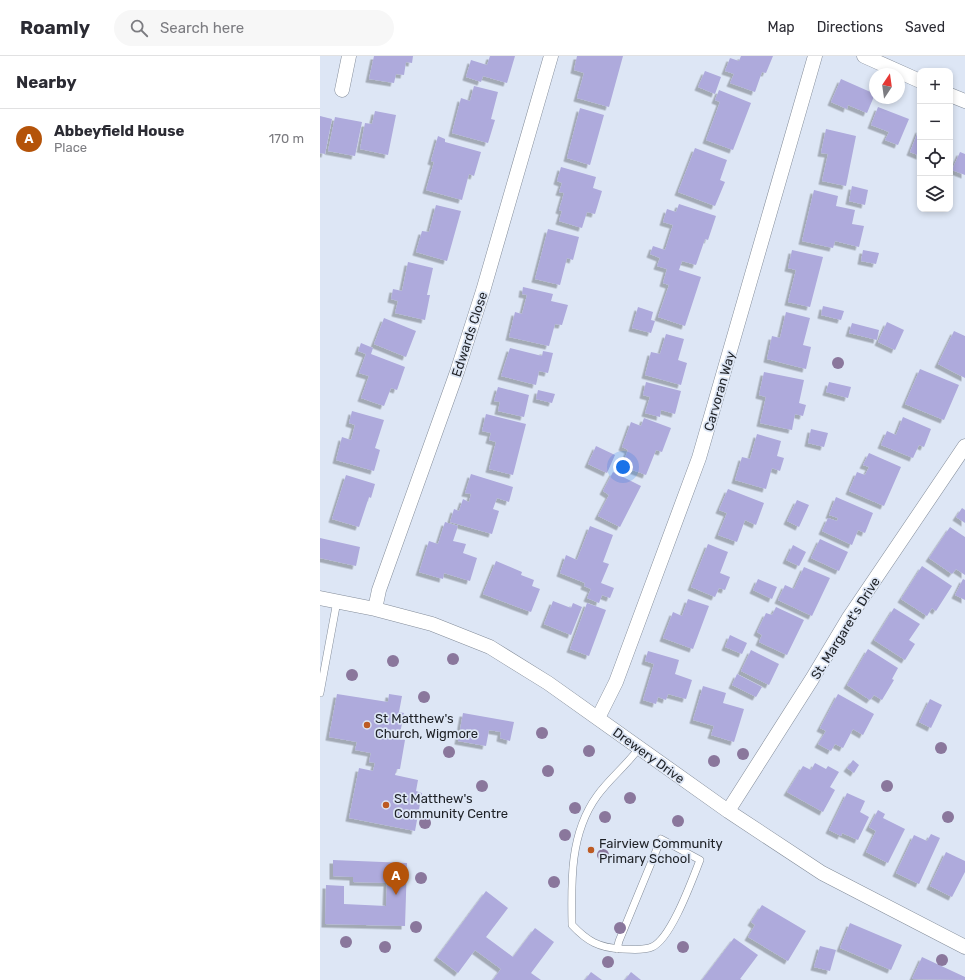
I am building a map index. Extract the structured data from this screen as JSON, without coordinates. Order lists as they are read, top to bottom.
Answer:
{
  "streets": {
    "street": [
      "Edwards Close",
      "Carvoran Way",
      "St. Margaret's Drive",
      "Drewery Drive"
    ]
  },
  "crossings": [
    ["Edwards Close", "Drewery Drive"],
    ["Carvoran Way", "Drewery Drive"],
    ["St. Margaret's Drive", "Drewery Drive"]
  ],
  "places": ["St Matthew's Church, Wigmore", "St Matthew's Community Centre", "Fairview Community Primary School"],
  "north": "top",
  "page": {
    "header": "Roamly",
    "search": "Search here",
    "nav": ["Map", "Directions", "Saved"],
    "heading": "Nearby",
    "map_buttons": ["+", "−"],
    "list": [
      {
        "mark": "A",
        "name": "Abbeyfield House",
        "note": "Place",
        "value": "170 m"
      }
    ],
    "pins": "A"
  }
}
